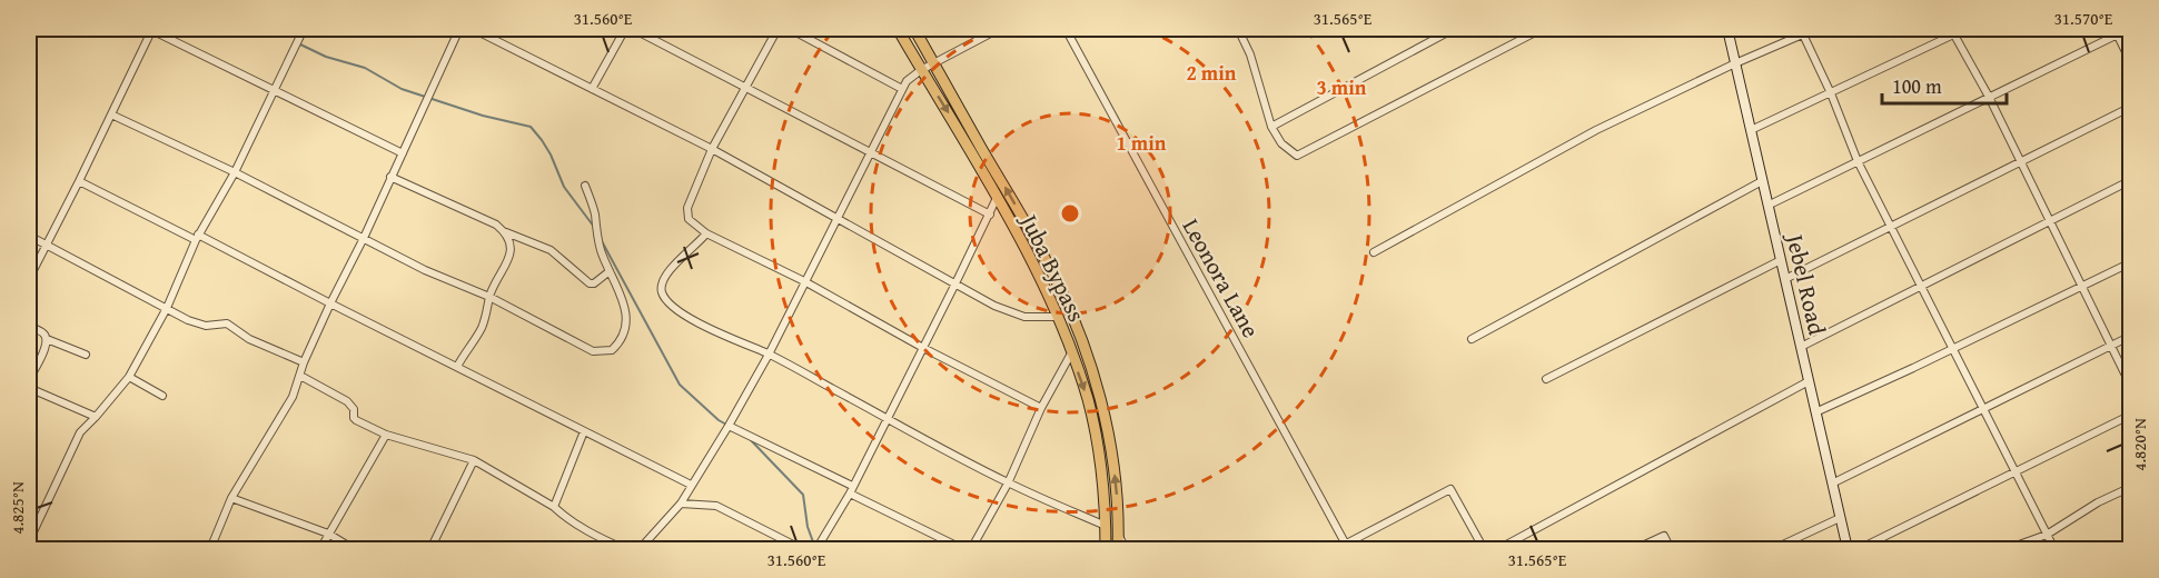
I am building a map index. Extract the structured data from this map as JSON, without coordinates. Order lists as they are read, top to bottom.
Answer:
{
  "streets": {
    "main road": ["Juba Bypass", "Jebel Road"],
    "street": ["Leonora Lane"]
  },
  "scale_bar": "100 m",
  "coordinates": [
    "31.560°E",
    "31.565°E",
    "31.570°E",
    "4.820°N",
    "4.825°N"
  ],
  "rings": ["2 min", "3 min", "1 min"]
}
